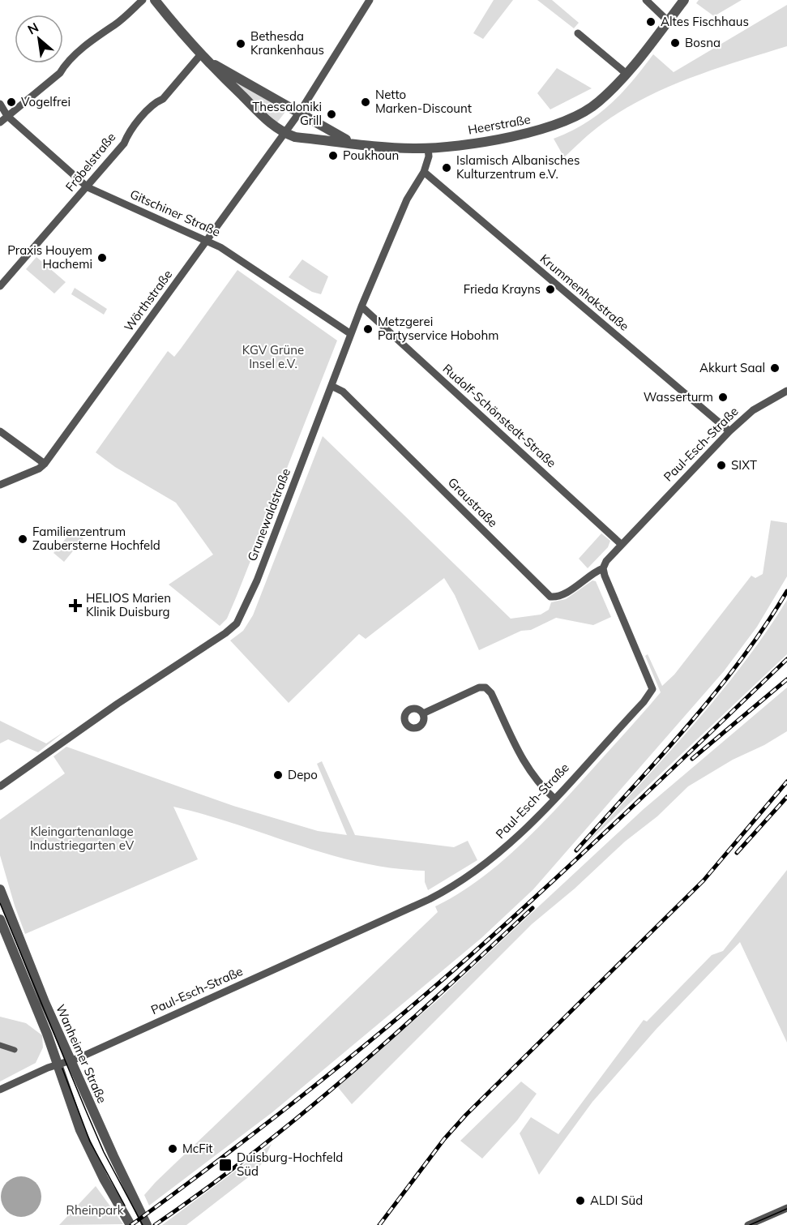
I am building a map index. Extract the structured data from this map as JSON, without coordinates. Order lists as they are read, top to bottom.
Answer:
{
  "streets": {
    "street": [
      "Heerstraße",
      "Fröbelstraße",
      "Gitschiner Straße",
      "Krummenhakstraße",
      "Wörthstraße",
      "Rudolf-Schönstedt-Straße",
      "Paul-Esch-Straße",
      "Graustraße",
      "Grunewaldstraße",
      "Wanheimer Straße"
    ]
  },
  "crossings": [
    ["Heerstraße", "Fröbelstraße"],
    ["Heerstraße", "Wörthstraße"],
    ["Heerstraße", "Grunewaldstraße"],
    ["Fröbelstraße", "Gitschiner Straße"],
    ["Gitschiner Straße", "Wörthstraße"],
    ["Gitschiner Straße", "Grunewaldstraße"],
    ["Krummenhakstraße", "Paul-Esch-Straße"],
    ["Krummenhakstraße", "Grunewaldstraße"],
    ["Rudolf-Schönstedt-Straße", "Paul-Esch-Straße"],
    ["Rudolf-Schönstedt-Straße", "Grunewaldstraße"],
    ["Paul-Esch-Straße", "Graustraße"],
    ["Paul-Esch-Straße", "Wanheimer Straße"],
    ["Graustraße", "Grunewaldstraße"]
  ],
  "parks": ["KGV Grüne Insel e.V.", "Kleingartenanlage Industriegarten eV", "Rheinpark"],
  "places": {
    "other": [
      "Altes Fischhaus",
      "Bosna",
      "Bethesda Krankenhaus",
      "Vogelfrei",
      "Netto Marken-Discount",
      "Thessaloniki Grill",
      "Poukhoun",
      "Islamisch Albanisches Kulturzentrum e.V.",
      "Praxis Houyem Hachemi",
      "Frieda Krayns",
      "Metzgerei Partyservice Hobohm",
      "Akkurt Saal",
      "Wasserturm",
      "SIXT",
      "Familienzentrum Zaubersterne Hochfeld",
      "Depo",
      "McFit",
      "ALDI Süd"
    ],
    "health": ["HELIOS Marien Klinik Duisburg"],
    "transit": ["Duisburg-Hochfeld Süd"]
  },
  "north": "top left"
}
